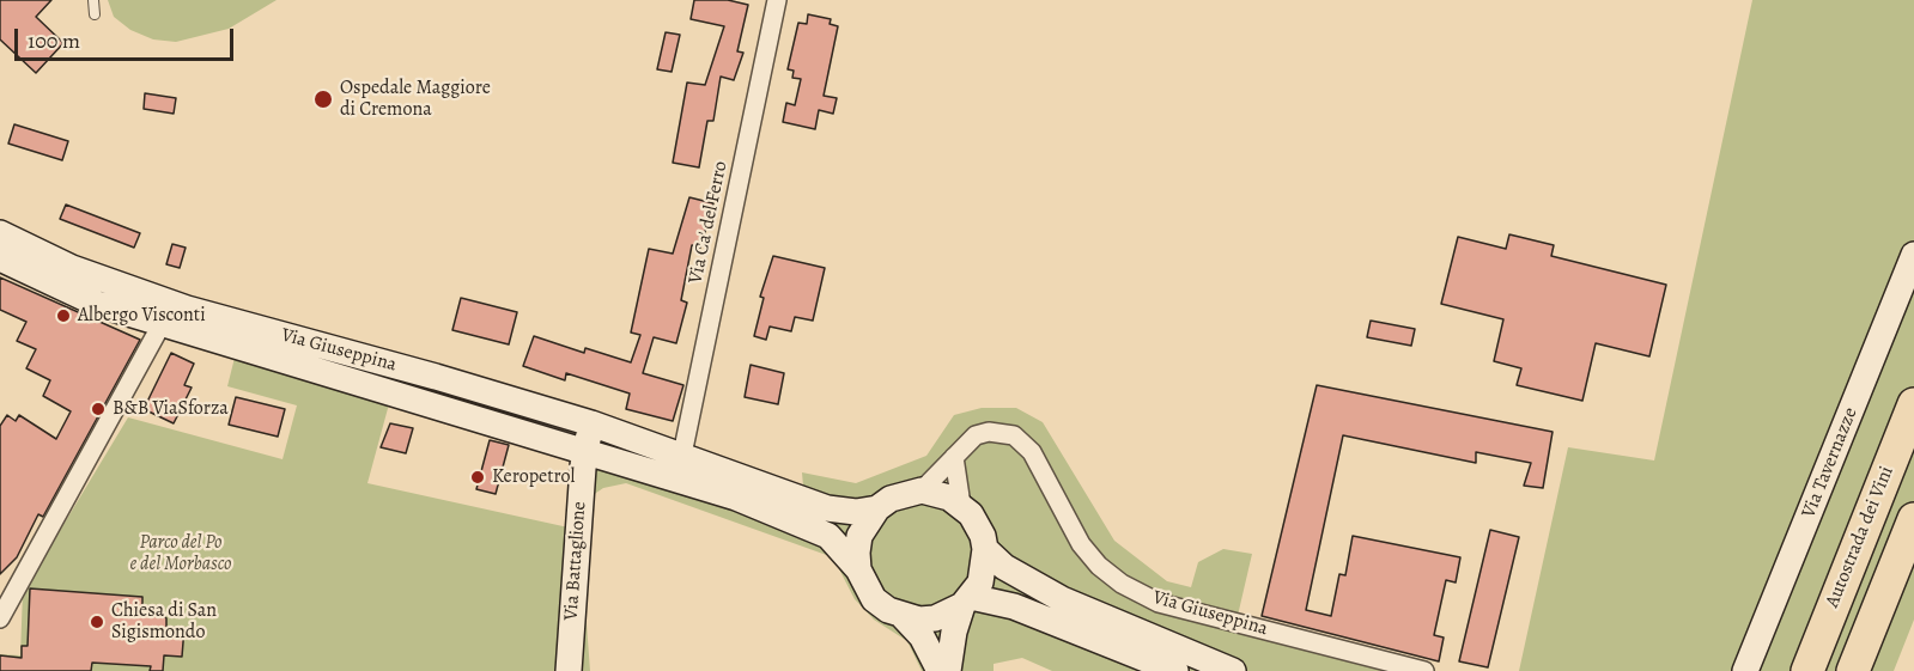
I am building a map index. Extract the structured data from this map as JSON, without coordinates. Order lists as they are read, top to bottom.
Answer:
{
  "streets": {
    "highway": ["Autostrada dei Vini"],
    "main road": ["Via Giuseppina", "Via Tavernazze", "Via Battaglione"],
    "street": ["Via Ca' del Ferro"]
  },
  "crossings": [
    ["Via Ca' del Ferro", "Via Giuseppina"],
    ["Via Giuseppina", "Via Battaglione"]
  ],
  "parks": ["Parco del Po e del Morbasco"],
  "places": [
    "Ospedale Maggiore di Cremona",
    "Albergo Visconti",
    "B&B ViaSforza",
    "Keropetrol",
    "Chiesa di San Sigismondo"
  ],
  "scale_bar": "100 m"
}
